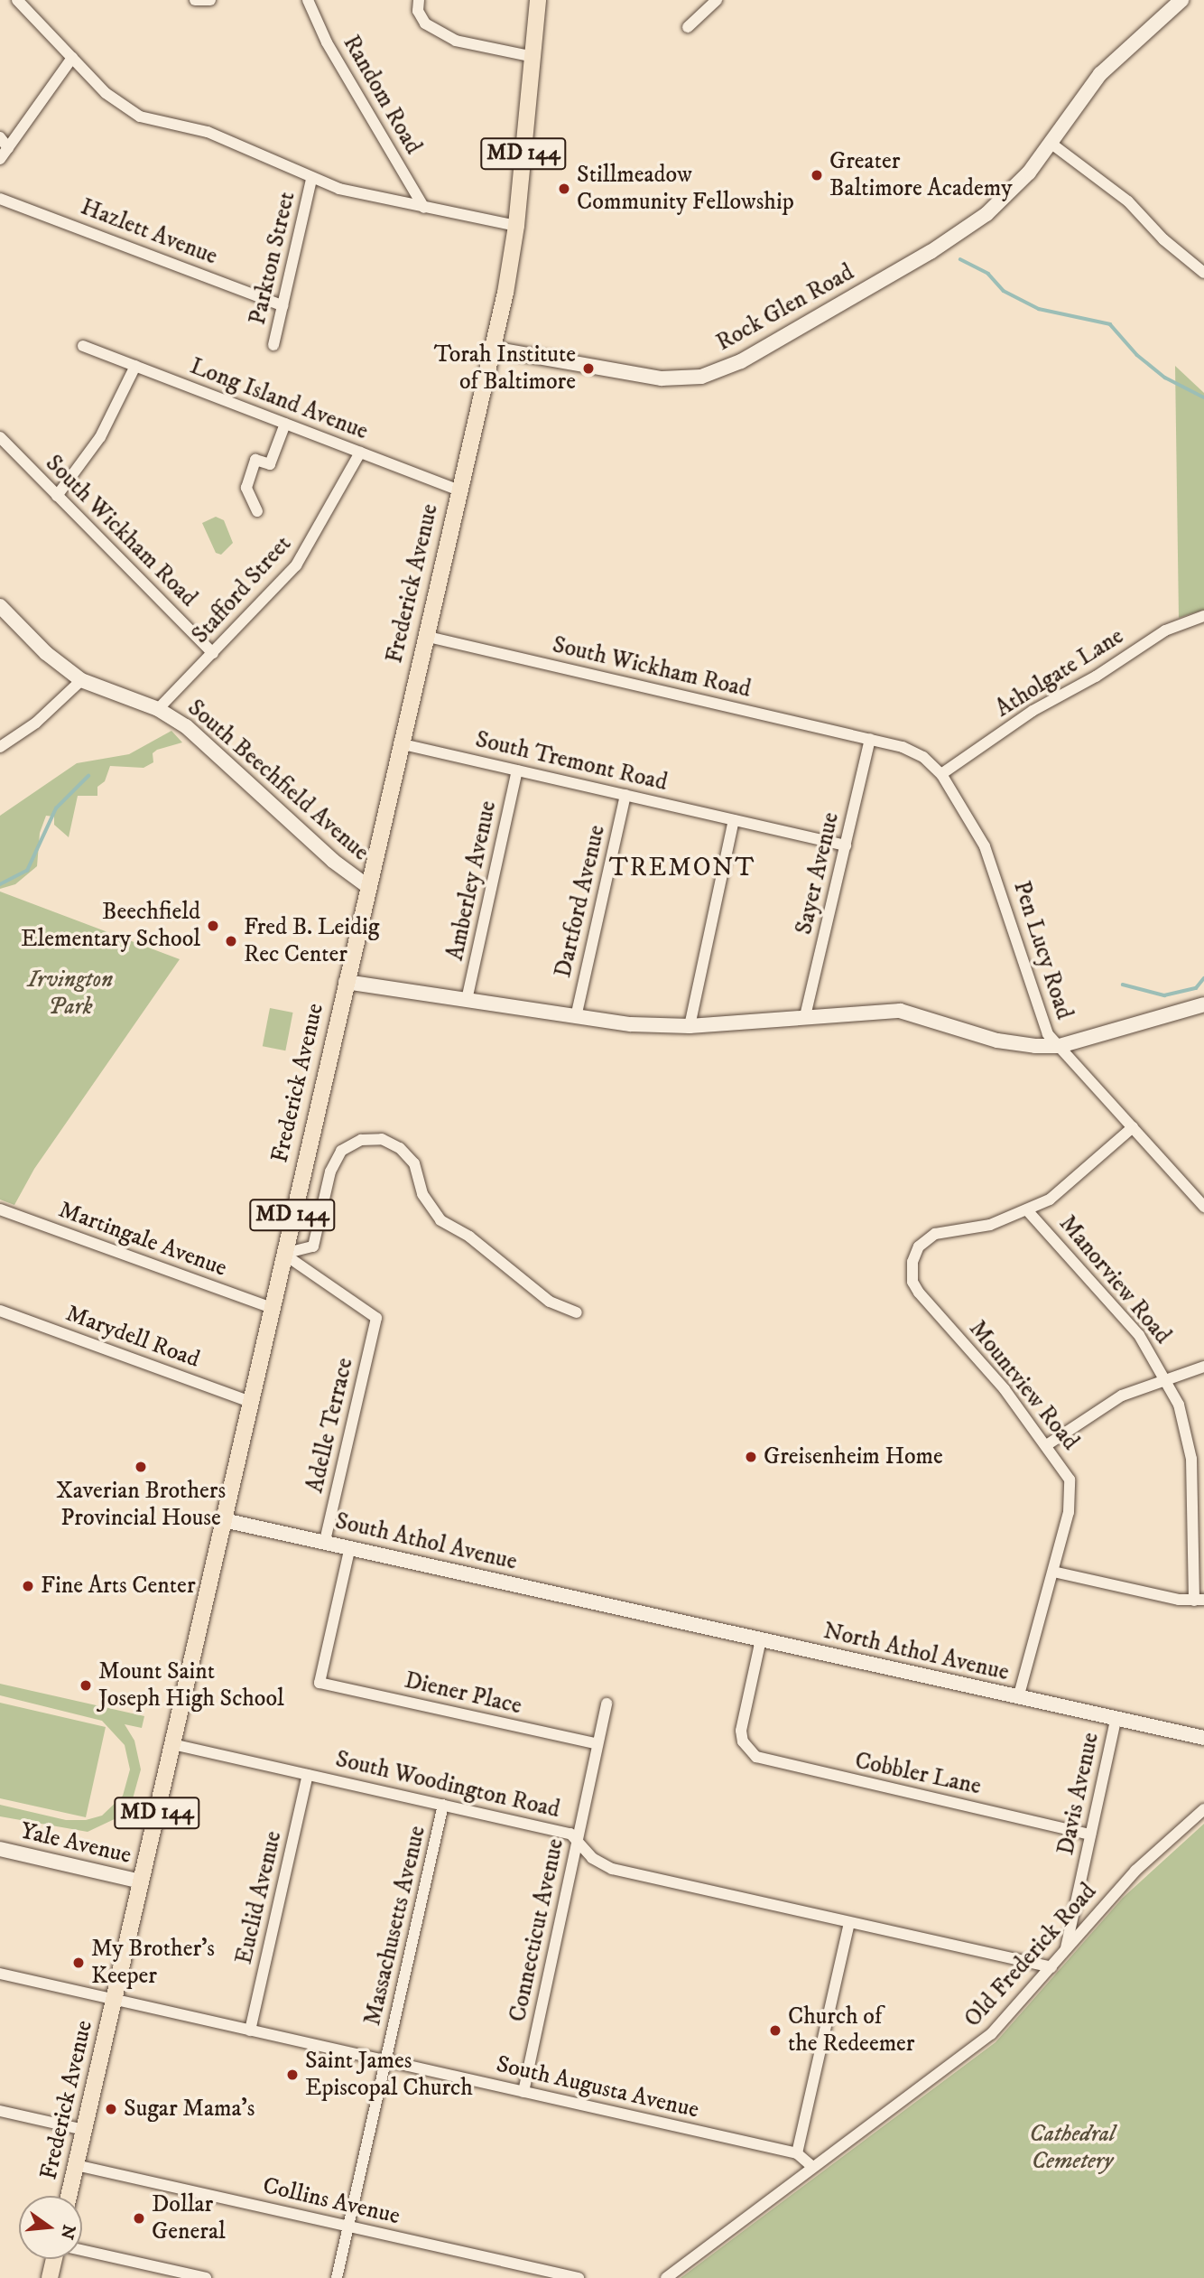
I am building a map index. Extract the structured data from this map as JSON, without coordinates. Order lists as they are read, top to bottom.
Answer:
{
  "streets": {
    "main road": ["MD 144", "Frederick Avenue"],
    "street": [
      "Random Road",
      "Hazlett Avenue",
      "Parkton Street",
      "Rock Glen Road",
      "Long Island Avenue",
      "South Wickham Road",
      "Stafford Street",
      "Atholgate Lane",
      "South Tremont Road",
      "South Beechfield Avenue",
      "Sayer Avenue",
      "Amberley Avenue",
      "Dartford Avenue",
      "Pen Lucy Road",
      "Martingale Avenue",
      "Manorview Road",
      "Marydell Road",
      "Mountview Road",
      "Adelle Terrace",
      "South Athol Avenue",
      "North Athol Avenue",
      "Diener Place",
      "Cobbler Lane",
      "South Woodington Road",
      "Davis Avenue",
      "Yale Avenue",
      "Euclid Avenue",
      "Massachusetts Avenue",
      "Connecticut Avenue",
      "Old Frederick Road",
      "South Augusta Avenue",
      "Collins Avenue"
    ]
  },
  "crossings": [
    ["Hazlett Avenue", "Parkton Street"],
    ["Rock Glen Road", "Frederick Avenue"],
    ["Long Island Avenue", "Frederick Avenue"],
    ["Long Island Avenue", "Stafford Street"],
    ["South Wickham Road", "Frederick Avenue"],
    ["South Wickham Road", "Stafford Street"],
    ["South Wickham Road", "Atholgate Lane"],
    ["South Wickham Road", "Sayer Avenue"],
    ["South Wickham Road", "Pen Lucy Road"],
    ["Frederick Avenue", "South Tremont Road"],
    ["Frederick Avenue", "South Beechfield Avenue"],
    ["Frederick Avenue", "Martingale Avenue"],
    ["Frederick Avenue", "Marydell Road"],
    ["Frederick Avenue", "Adelle Terrace"],
    ["Frederick Avenue", "South Athol Avenue"],
    ["Frederick Avenue", "South Woodington Road"],
    ["Frederick Avenue", "Yale Avenue"],
    ["Frederick Avenue", "South Augusta Avenue"],
    ["Frederick Avenue", "Collins Avenue"],
    ["Stafford Street", "South Beechfield Avenue"],
    ["Atholgate Lane", "Pen Lucy Road"],
    ["South Tremont Road", "Sayer Avenue"],
    ["South Tremont Road", "Amberley Avenue"],
    ["South Tremont Road", "Dartford Avenue"],
    ["Manorview Road", "Mountview Road"],
    ["Mountview Road", "North Athol Avenue"],
    ["Adelle Terrace", "South Athol Avenue"],
    ["South Athol Avenue", "North Athol Avenue"],
    ["South Athol Avenue", "Diener Place"],
    ["North Athol Avenue", "Cobbler Lane"],
    ["North Athol Avenue", "Davis Avenue"],
    ["Diener Place", "Connecticut Avenue"],
    ["Cobbler Lane", "Davis Avenue"],
    ["South Woodington Road", "Euclid Avenue"],
    ["South Woodington Road", "Massachusetts Avenue"],
    ["South Woodington Road", "Connecticut Avenue"],
    ["South Woodington Road", "Old Frederick Road"],
    ["Davis Avenue", "Old Frederick Road"],
    ["Euclid Avenue", "South Augusta Avenue"],
    ["Massachusetts Avenue", "South Augusta Avenue"],
    ["Massachusetts Avenue", "Collins Avenue"],
    ["Connecticut Avenue", "South Augusta Avenue"],
    ["Old Frederick Road", "South Augusta Avenue"]
  ],
  "districts": ["TREMONT"],
  "parks": ["Irvington Park", "Cathedral Cemetery"],
  "places": [
    "Greater Baltimore Academy",
    "Stillmeadow Community Fellowship",
    "Torah Institute of Baltimore",
    "Beechfield Elementary School",
    "Fred B. Leidig Rec Center",
    "Greisenheim Home",
    "Xaverian Brothers Provincial House",
    "Fine Arts Center",
    "Mount Saint Joseph High School",
    "My Brother's Keeper",
    "Church of the Redeemer",
    "Saint James Episcopal Church",
    "Sugar Mama's",
    "Dollar General"
  ],
  "north": "right"
}
